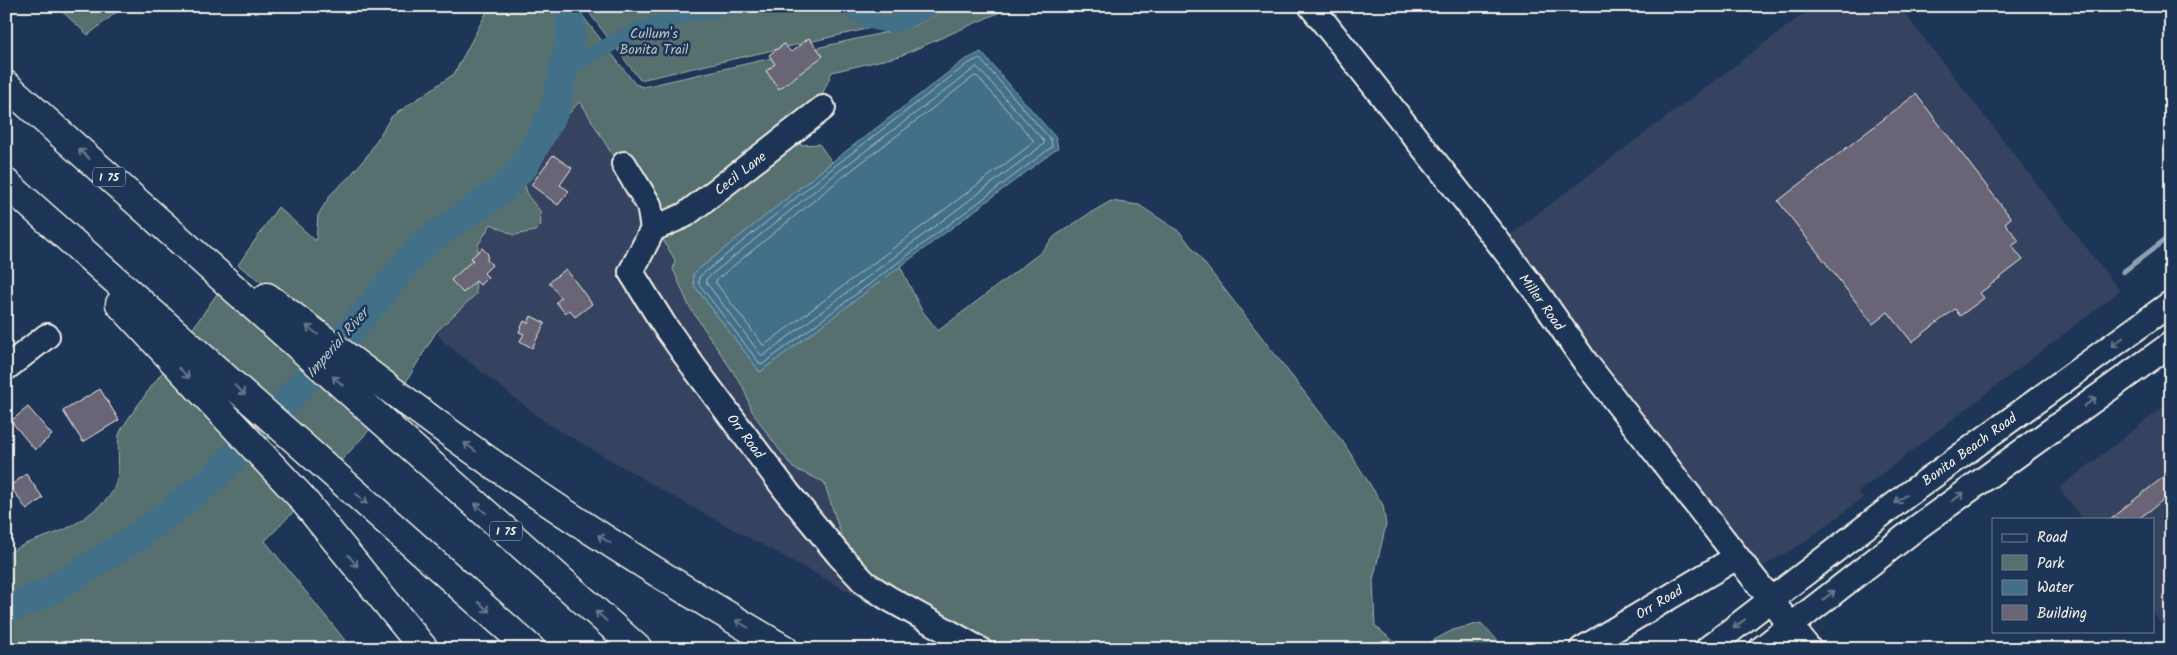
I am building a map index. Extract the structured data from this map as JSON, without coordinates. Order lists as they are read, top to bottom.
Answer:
{
  "streets": {
    "highway": ["I 75"],
    "street": [
      "Cecil Lane",
      "Miller Road",
      "Orr Road",
      "Bonita Beach Road"
    ]
  },
  "crossings": [
    ["Cecil Lane", "Orr Road"],
    ["Miller Road", "Orr Road"],
    ["Miller Road", "Bonita Beach Road"]
  ],
  "water": ["Imperial River"],
  "parks": ["Cullum's Bonita Trail"],
  "legend": [
    "Road",
    "Park",
    "Water",
    "Building"
  ]
}
